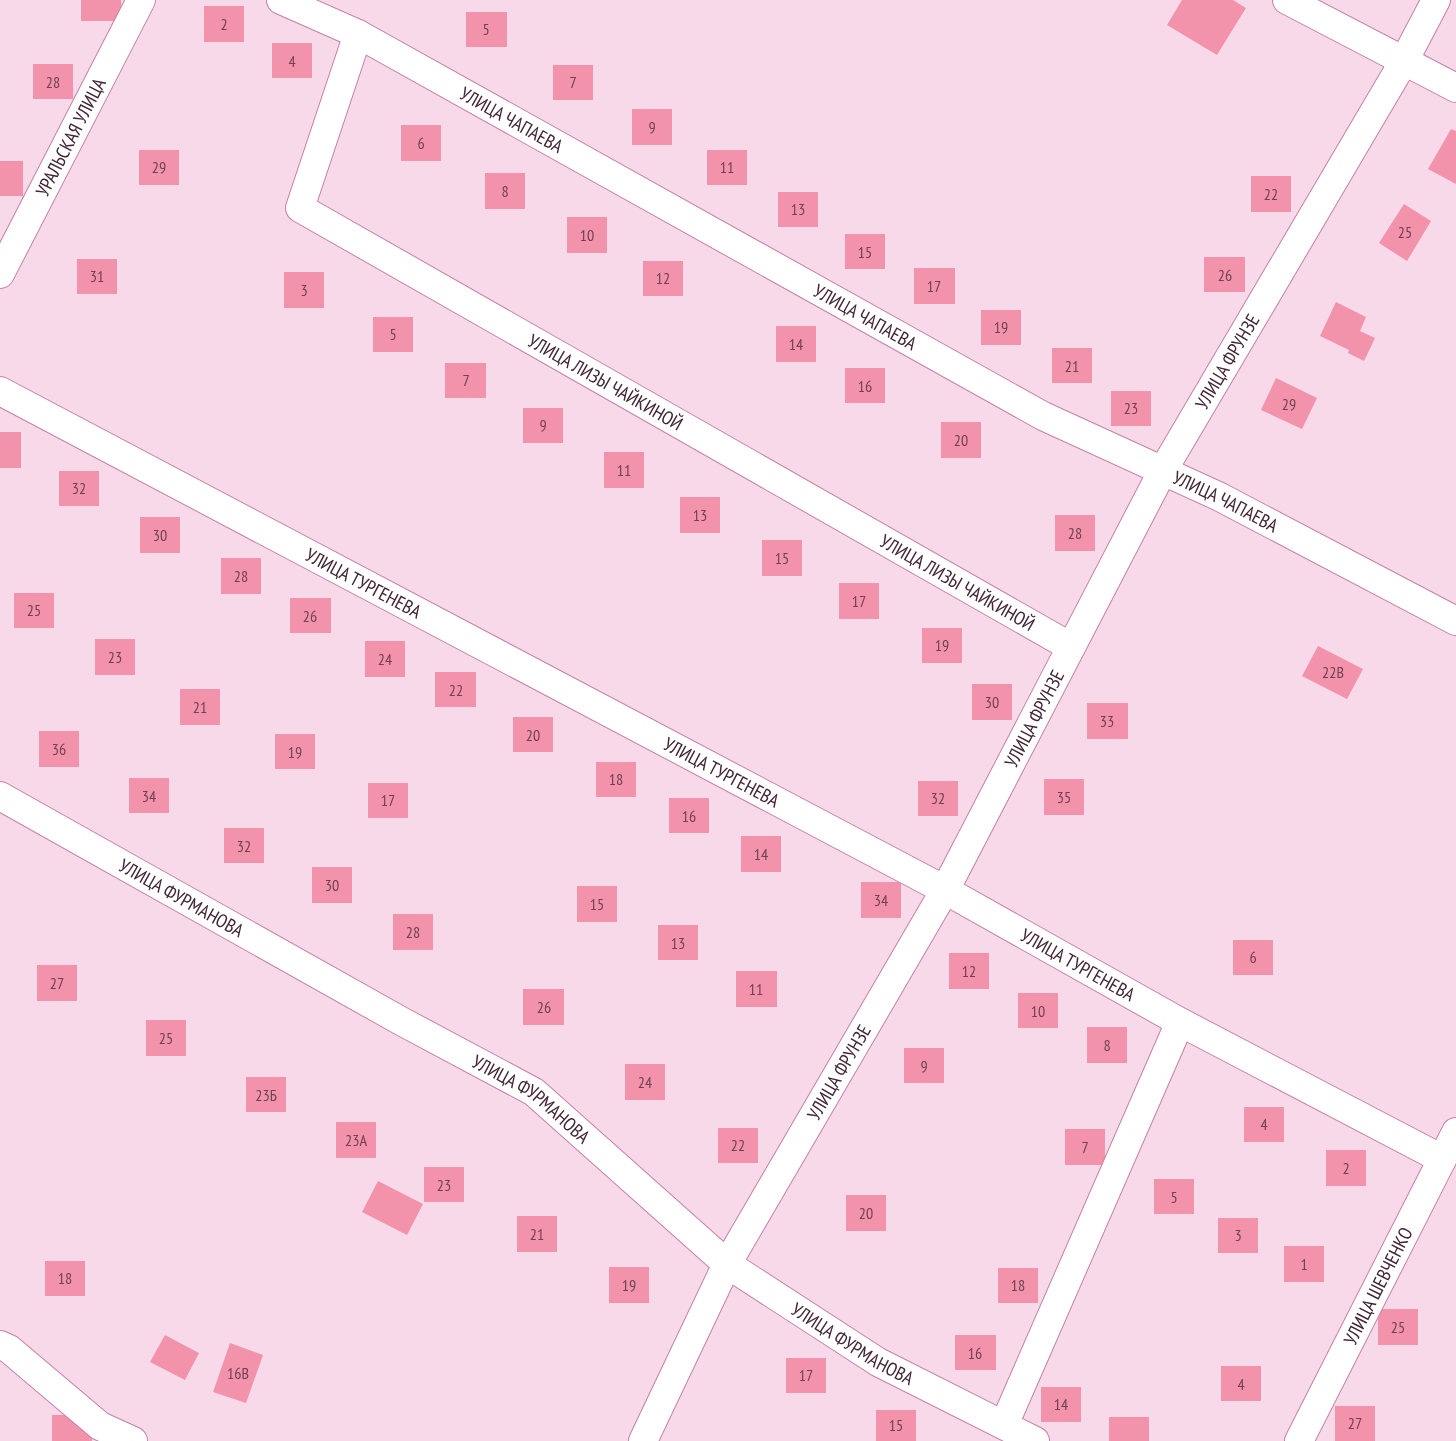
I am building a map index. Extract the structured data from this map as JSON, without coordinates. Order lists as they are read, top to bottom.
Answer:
{
  "streets": {
    "street": [
      "УЛИЦА ЧАПАЕВА",
      "УРАЛЬСКАЯ УЛИЦА",
      "УЛИЦА ФРУНЗЕ",
      "УЛИЦА ЛИЗЫ ЧАЙКИНОЙ",
      "УЛИЦА ТУРГЕНЕВА",
      "УЛИЦА ФУРМАНОВА",
      "УЛИЦА ШЕВЧЕНКО"
    ]
  },
  "crossings": [
    ["УЛИЦА ЧАПАЕВА", "УЛИЦА ФРУНЗЕ"],
    ["УЛИЦА ЧАПАЕВА", "УЛИЦА ЛИЗЫ ЧАЙКИНОЙ"],
    ["УЛИЦА ФРУНЗЕ", "УЛИЦА ЛИЗЫ ЧАЙКИНОЙ"],
    ["УЛИЦА ФРУНЗЕ", "УЛИЦА ТУРГЕНЕВА"],
    ["УЛИЦА ФРУНЗЕ", "УЛИЦА ФУРМАНОВА"],
    ["УЛИЦА ТУРГЕНЕВА", "УЛИЦА ШЕВЧЕНКО"]
  ],
  "house_numbers": [
    "2",
    "5",
    "4",
    "28",
    "7",
    "9",
    "6",
    "29",
    "11",
    "8",
    "22",
    "13",
    "25",
    "10",
    "15",
    "26",
    "31",
    "12",
    "17",
    "3",
    "19",
    "5",
    "14",
    "21",
    "7",
    "16",
    "29",
    "23",
    "9",
    "20",
    "11",
    "32",
    "13",
    "28",
    "30",
    "15",
    "28",
    "17",
    "25",
    "26",
    "19",
    "23",
    "24",
    "22В",
    "22",
    "30",
    "21",
    "33",
    "20",
    "36",
    "19",
    "18",
    "34",
    "35",
    "32",
    "17",
    "16",
    "32",
    "14",
    "30",
    "34",
    "15",
    "28",
    "13",
    "6",
    "12",
    "27",
    "11",
    "26",
    "10",
    "25",
    "8",
    "9",
    "24",
    "23Б",
    "4",
    "23А",
    "22",
    "7",
    "2",
    "23",
    "5",
    "20",
    "21",
    "3",
    "1",
    "18",
    "19",
    "18",
    "25",
    "16",
    "16В",
    "17",
    "4",
    "14",
    "27",
    "15"
  ]
}
